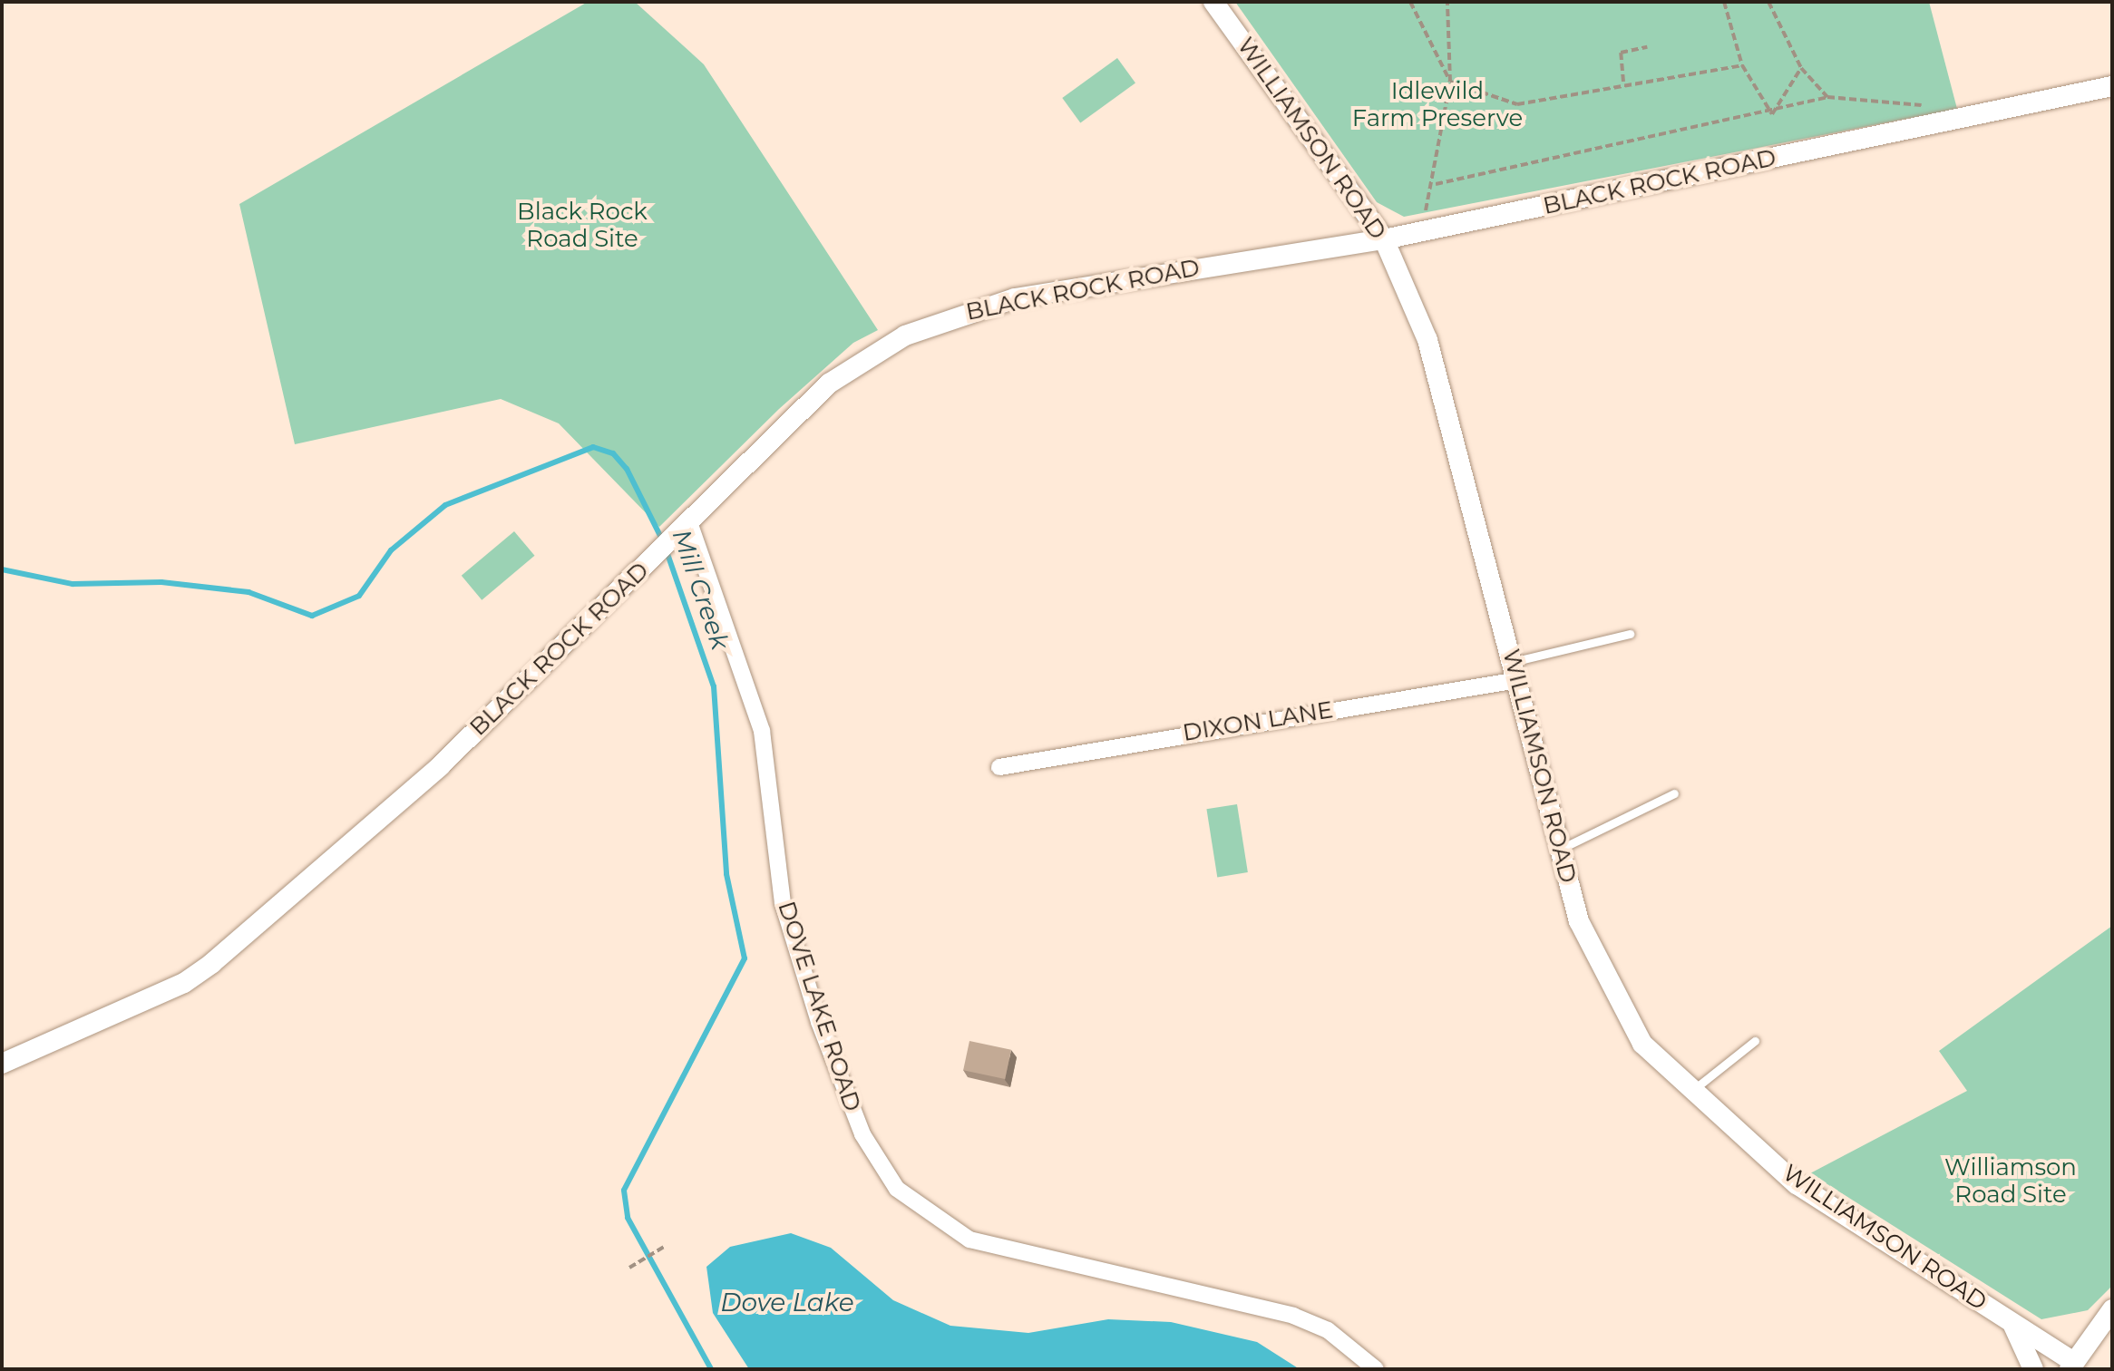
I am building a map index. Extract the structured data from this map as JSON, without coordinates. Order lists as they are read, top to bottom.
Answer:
{
  "streets": {
    "street": [
      "WILLIAMSON ROAD",
      "BLACK ROCK ROAD",
      "DIXON LANE",
      "DOVE LAKE ROAD"
    ]
  },
  "crossings": [
    ["WILLIAMSON ROAD", "BLACK ROCK ROAD"],
    ["WILLIAMSON ROAD", "DIXON LANE"],
    ["BLACK ROCK ROAD", "DOVE LAKE ROAD"]
  ],
  "water": ["Mill Creek", "Dove Lake"],
  "parks": ["Idlewild Farm Preserve", "Black Rock Road Site", "Williamson Road Site"]
}
